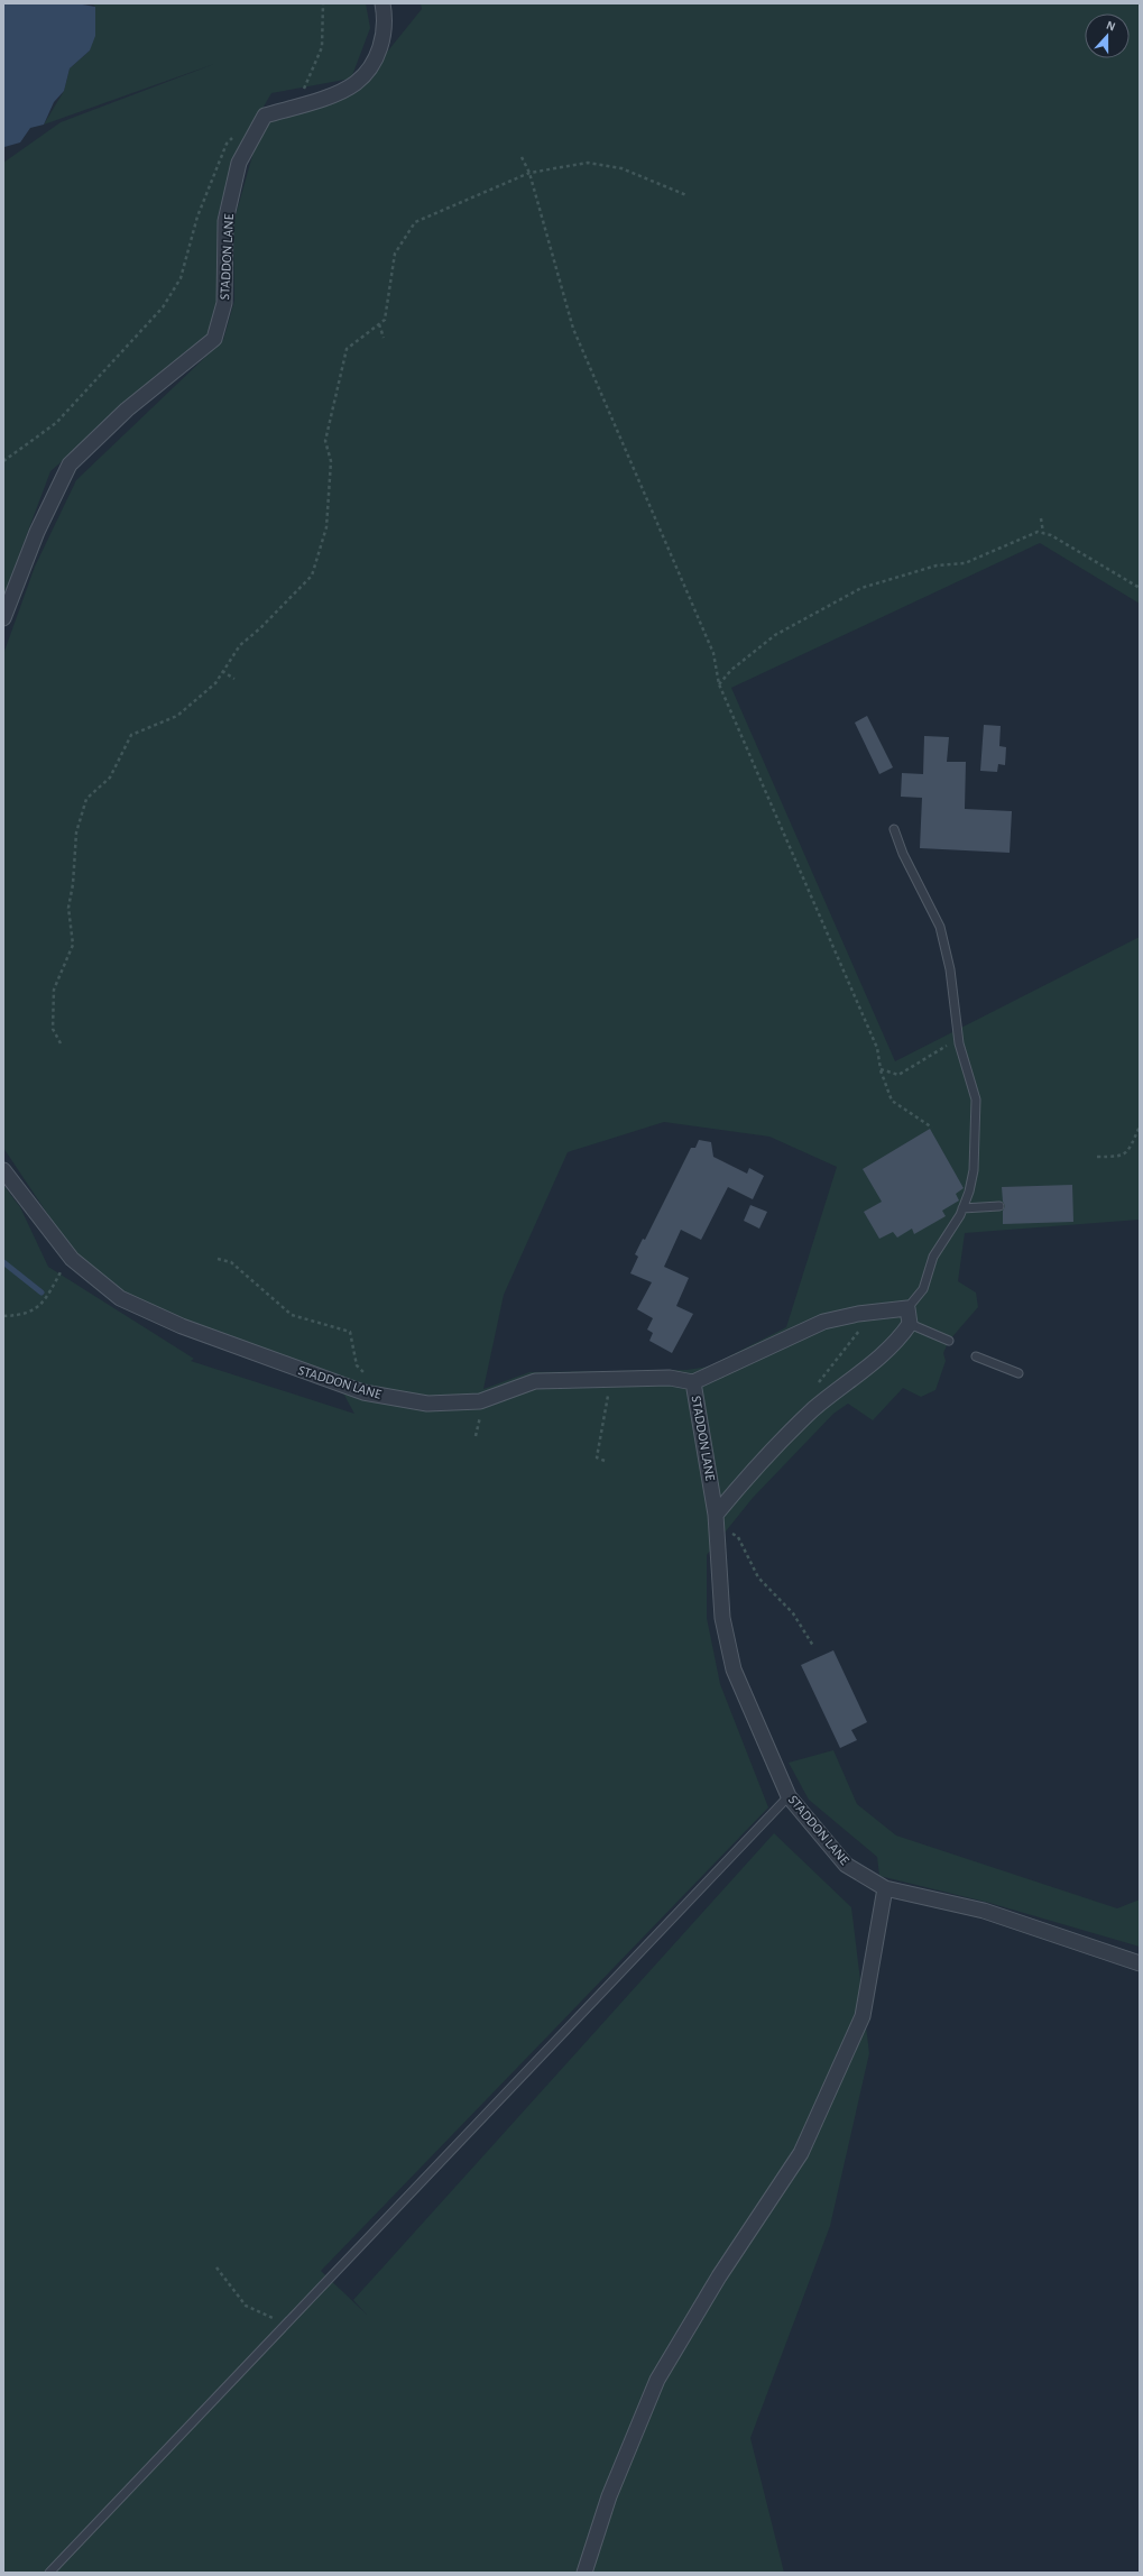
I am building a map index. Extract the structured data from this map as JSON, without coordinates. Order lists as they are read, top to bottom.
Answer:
{
  "streets": {
    "street": ["STADDON LANE"]
  },
  "north": "top"
}
